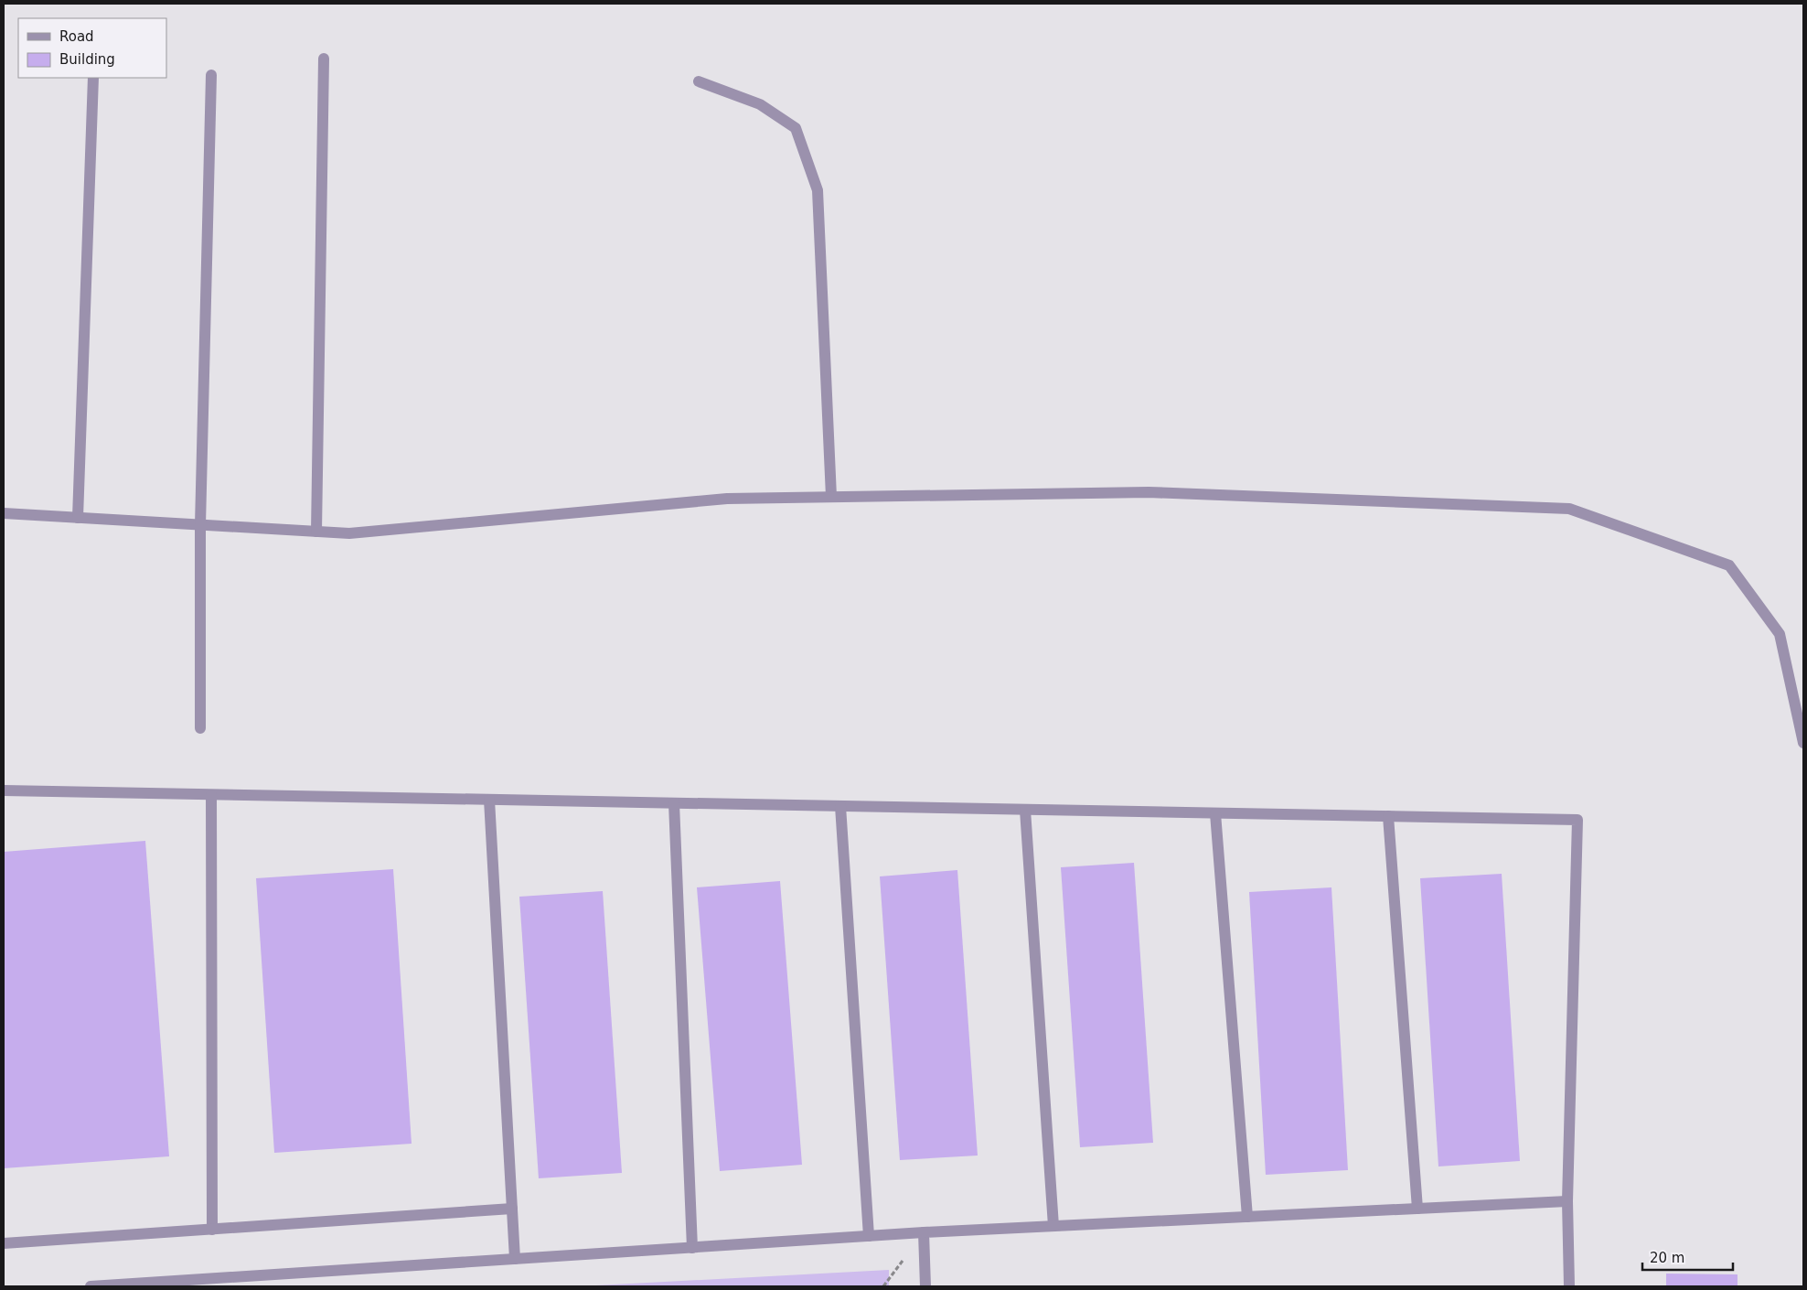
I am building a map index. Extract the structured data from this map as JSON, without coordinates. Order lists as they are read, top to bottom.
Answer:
{
  "legend": ["Road", "Building"],
  "scale_bar": "20 m"
}
